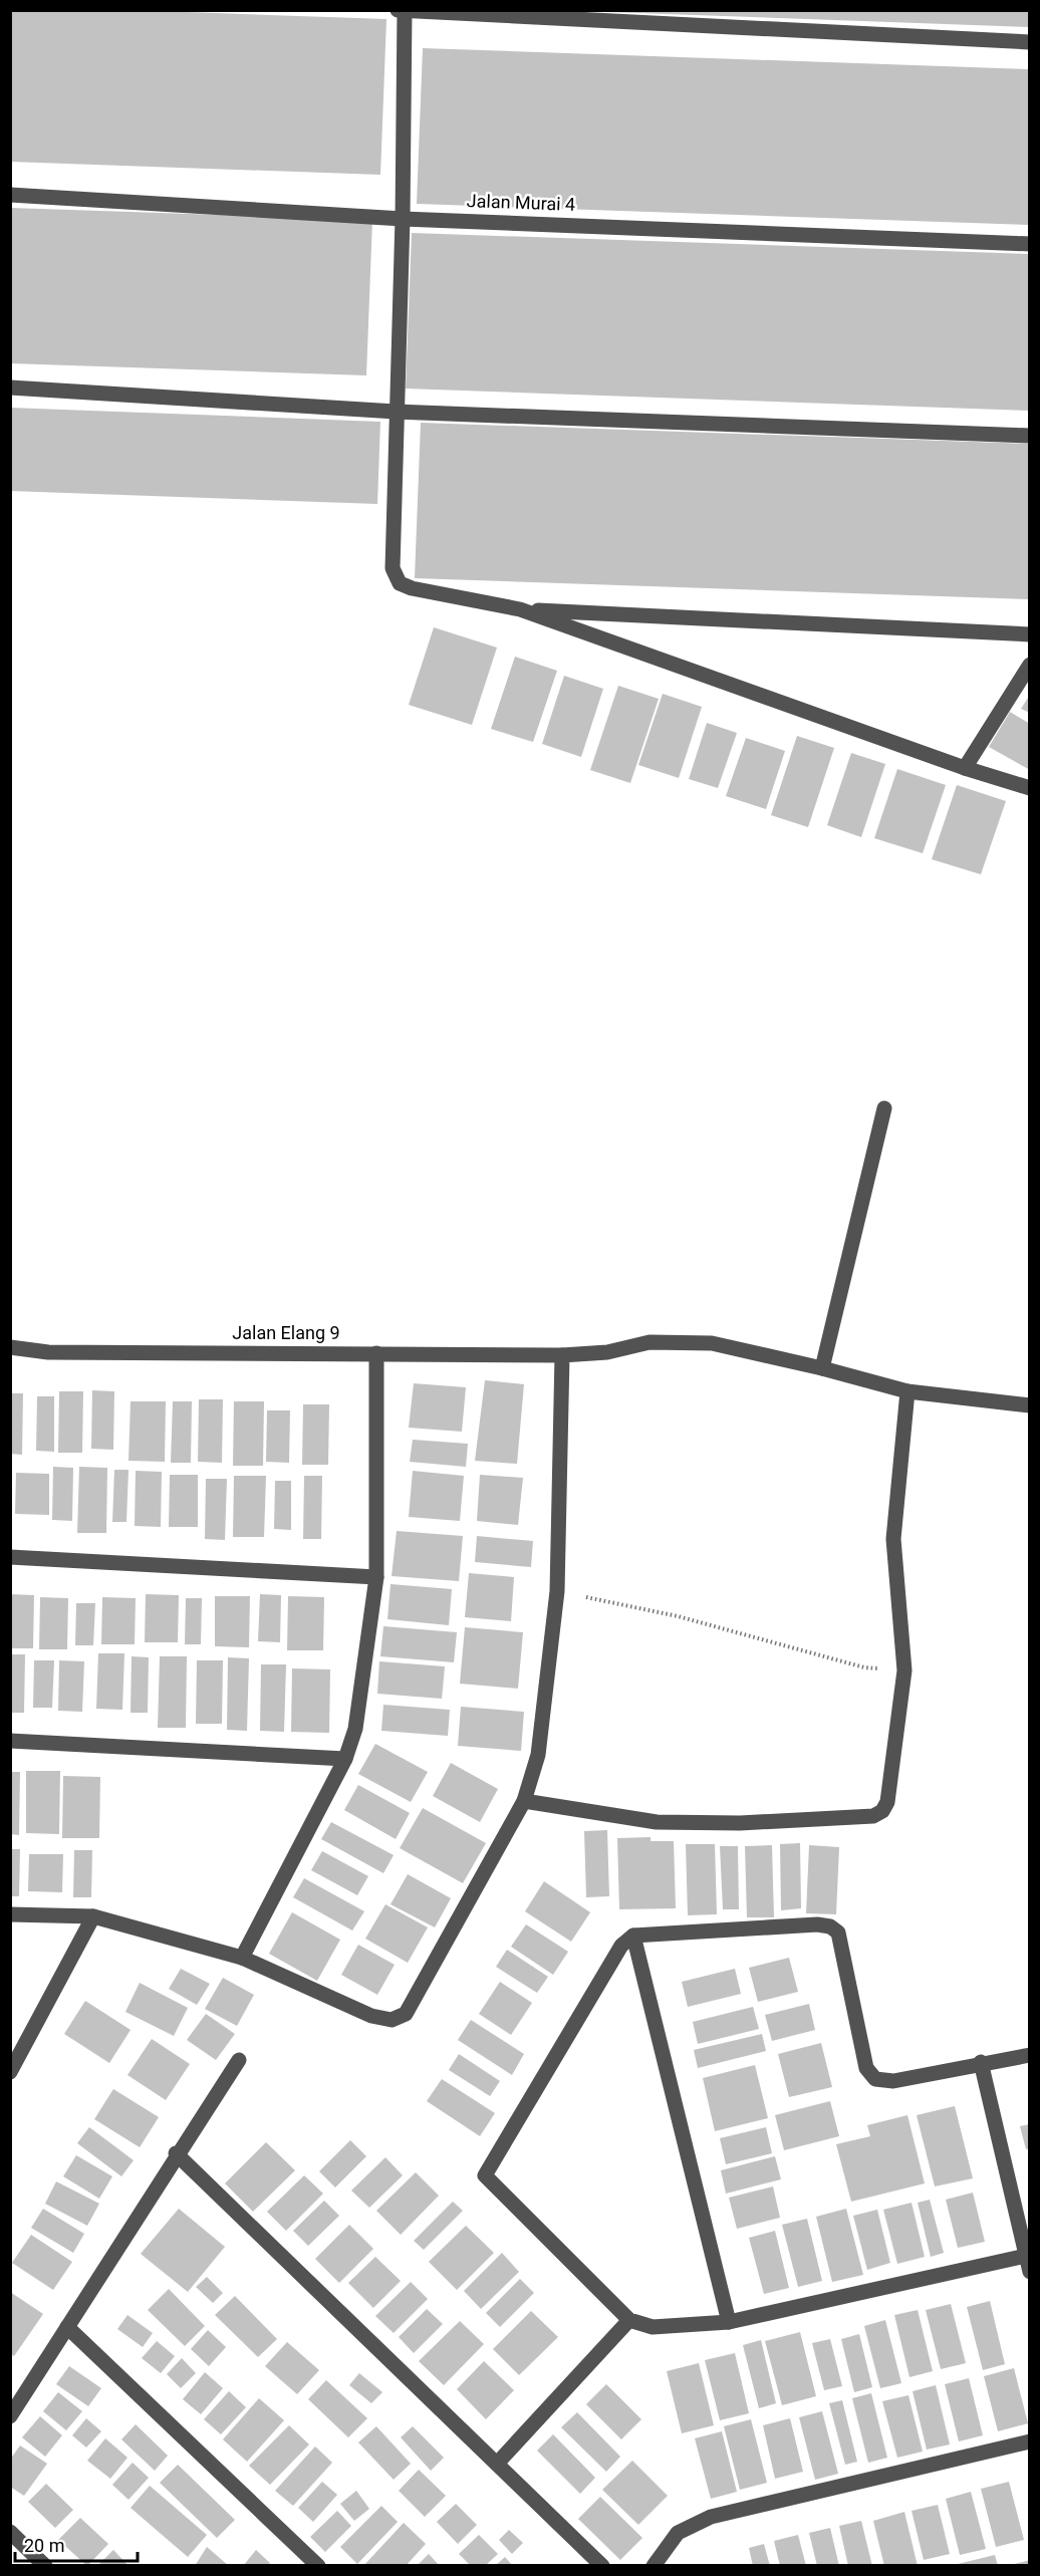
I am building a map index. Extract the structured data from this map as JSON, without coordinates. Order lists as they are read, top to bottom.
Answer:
{
  "streets": {
    "street": ["Jalan Murai 4", "Jalan Elang 9"]
  },
  "scale_bar": "20 m"
}
